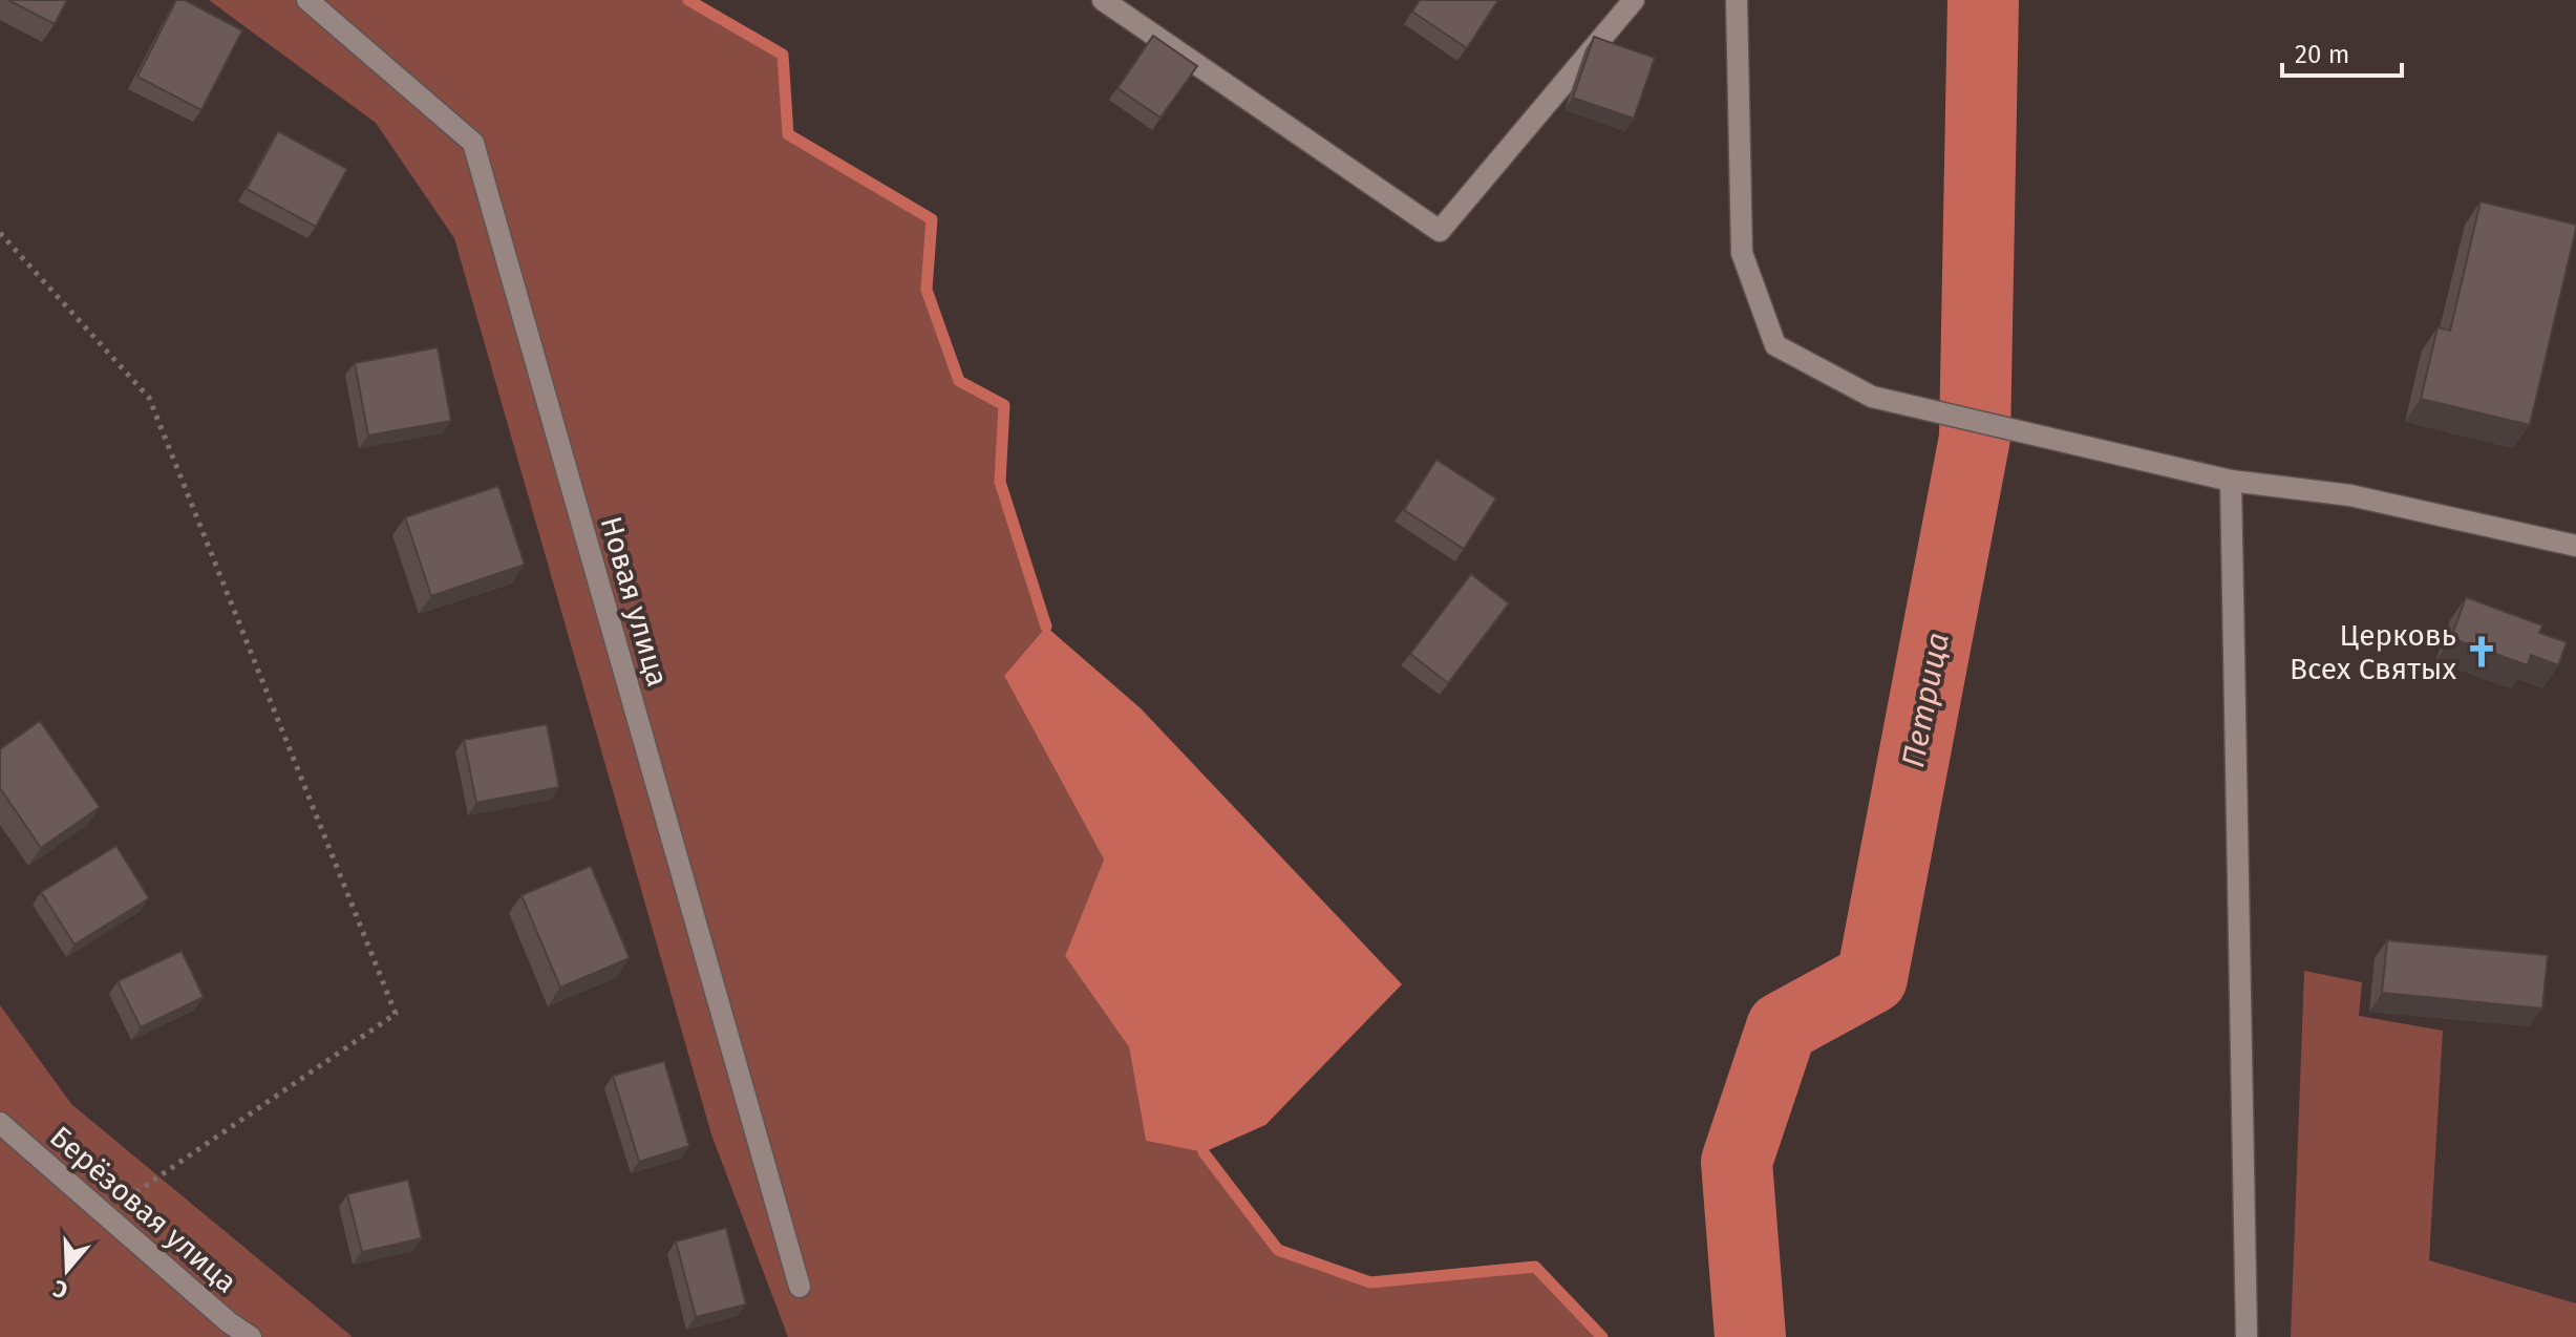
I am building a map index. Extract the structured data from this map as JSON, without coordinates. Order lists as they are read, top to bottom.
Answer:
{
  "streets": {
    "street": ["Новая улица", "Берёзовая улица"]
  },
  "water": ["Петрица"],
  "places": {
    "church": ["Церковь Всех Святых"]
  },
  "scale_bar": "20 m",
  "north": "bottom"
}
